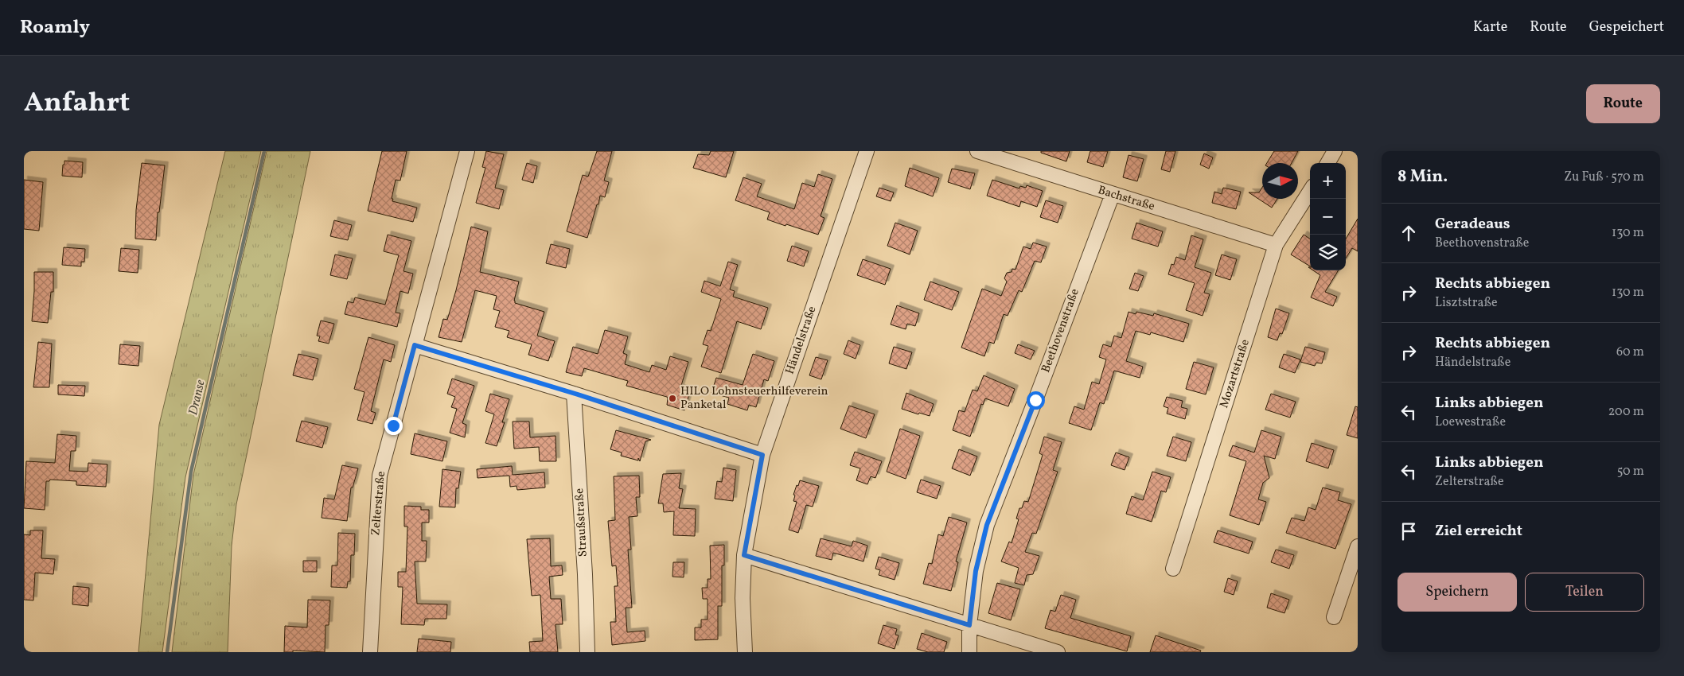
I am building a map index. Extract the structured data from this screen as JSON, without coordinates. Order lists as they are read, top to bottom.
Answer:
{
  "streets": {
    "street": [
      "Bachstraße",
      "Beethovenstraße",
      "Händelstraße",
      "Mozartstraße",
      "Zelterstraße",
      "Straußstraße"
    ]
  },
  "crossings": [
    ["Bachstraße", "Beethovenstraße"],
    ["Bachstraße", "Mozartstraße"]
  ],
  "water": ["Dranse"],
  "places": ["HILO Lohnsteuerhilfeverein Panketal"],
  "north": "right",
  "page": {
    "header": "Roamly",
    "nav": ["Karte", "Route", "Gespeichert"],
    "title": "Anfahrt",
    "buttons": [
      "Route",
      ["Speichern", "Teilen"]
    ],
    "heading": ["8 Min.", "Zu Fuß · 570 m"],
    "map_buttons": ["+", "−"],
    "list": [
      ["Geradeaus", "Beethovenstraße", "130 m"],
      ["Rechts abbiegen", "Lisztstraße", "130 m"],
      ["Rechts abbiegen", "Händelstraße", "60 m"],
      ["Links abbiegen", "Loewestraße", "200 m"],
      ["Links abbiegen", "Zelterstraße", "50 m"],
      "Ziel erreicht"
    ]
  }
}
